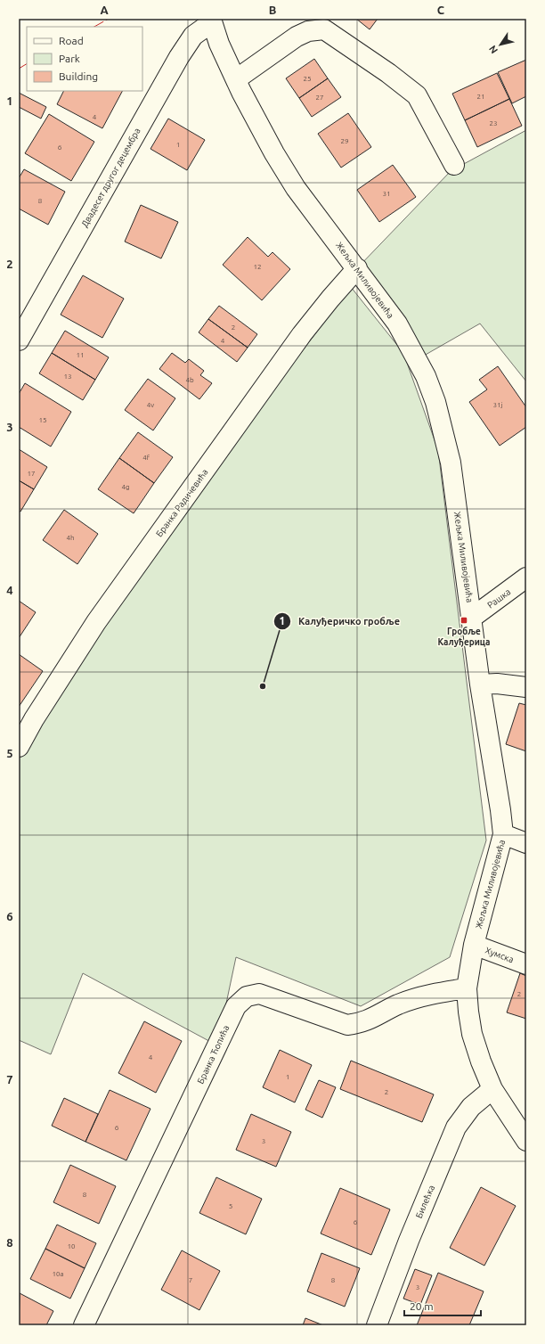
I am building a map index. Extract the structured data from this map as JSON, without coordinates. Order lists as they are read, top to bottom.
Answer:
{
  "streets": {
    "street": [
      "Двадесет другог децембра",
      "Жељка Миливојевића",
      "Бранка Радичевића",
      "Рашка",
      "Хумска",
      "Бранка Ћопића",
      "Билећка"
    ]
  },
  "crossings": [
    ["Двадесет другог децембра", "Жељка Миливојевића"],
    ["Жељка Миливојевића", "Бранка Радичевића"],
    ["Жељка Миливојевића", "Рашка"],
    ["Жељка Миливојевића", "Хумска"],
    ["Жељка Миливојевића", "Бранка Ћопића"],
    ["Жељка Миливојевића", "Билећка"]
  ],
  "places": {
    "transit": ["Гробље Калуђерица"],
    "other": ["Калуђеричко гробље"]
  },
  "house_numbers": [
    "25",
    "21",
    "27",
    "4",
    "23",
    "29",
    "1",
    "6",
    "31",
    "8",
    "12",
    "2",
    "4",
    "11",
    "13",
    "4b",
    "4v",
    "31j",
    "15",
    "4f",
    "17",
    "4g",
    "4h",
    "2",
    "4",
    "1",
    "2",
    "6",
    "3",
    "8",
    "5",
    "6",
    "10",
    "10a",
    "7",
    "8",
    "3"
  ],
  "legend": ["Road", "Park", "Building"],
  "scale_bar": "20 m",
  "north": "bottom left",
  "grid": {
    "columns": ["A", "B", "C"],
    "rows": [
      "1",
      "2",
      "3",
      "4",
      "5",
      "6",
      "7",
      "8"
    ]
  }
}
